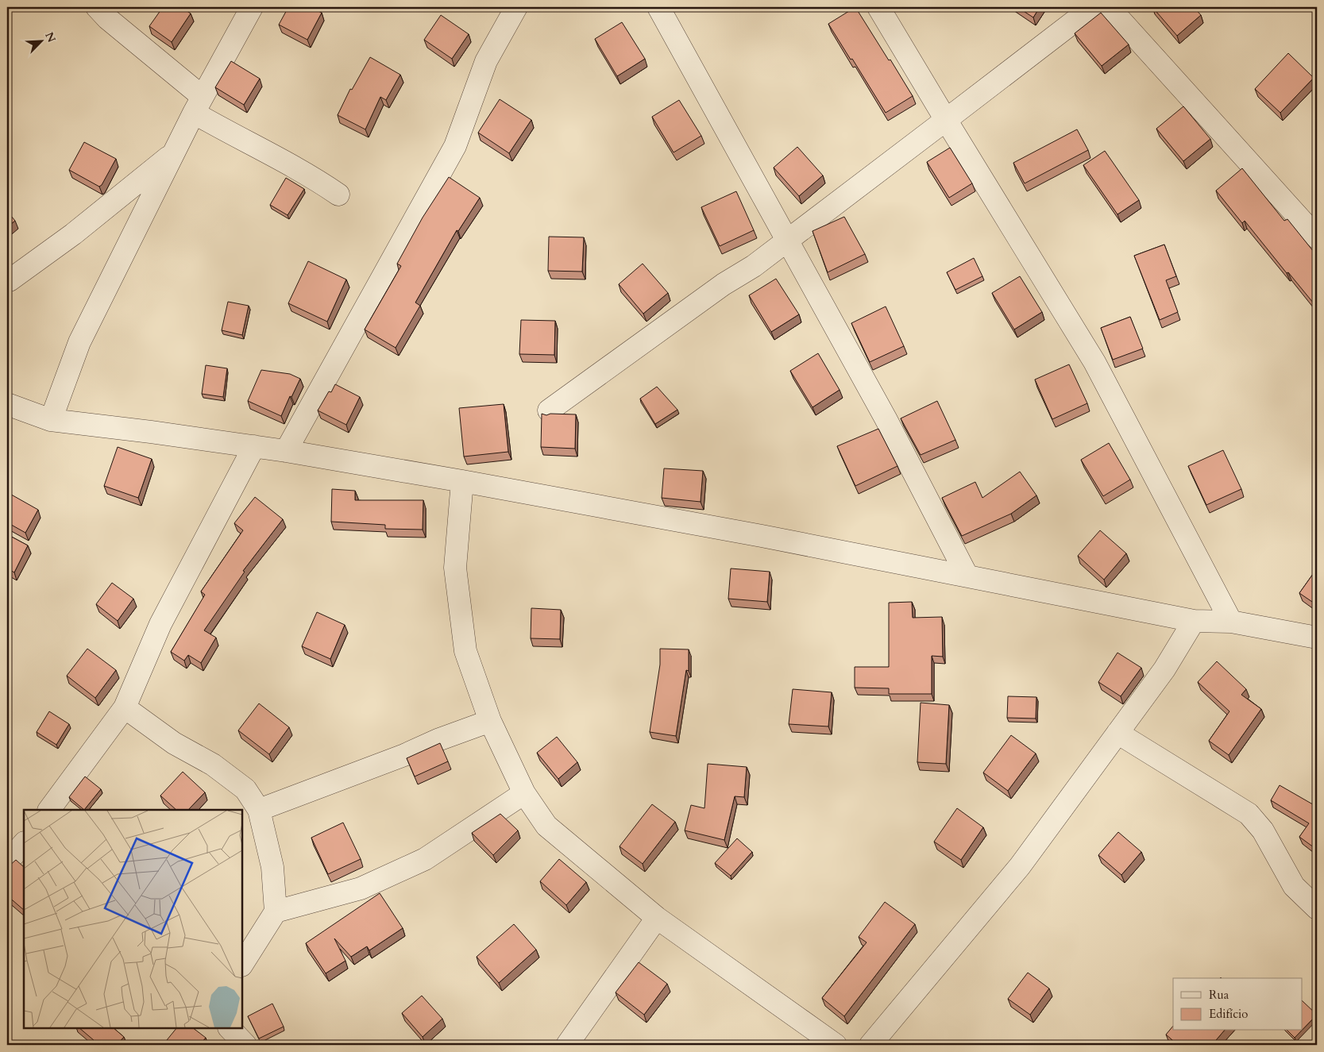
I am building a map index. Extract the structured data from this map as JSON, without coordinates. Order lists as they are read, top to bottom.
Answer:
{
  "legend": ["Rua", "Edifício"],
  "north": "top right"
}
